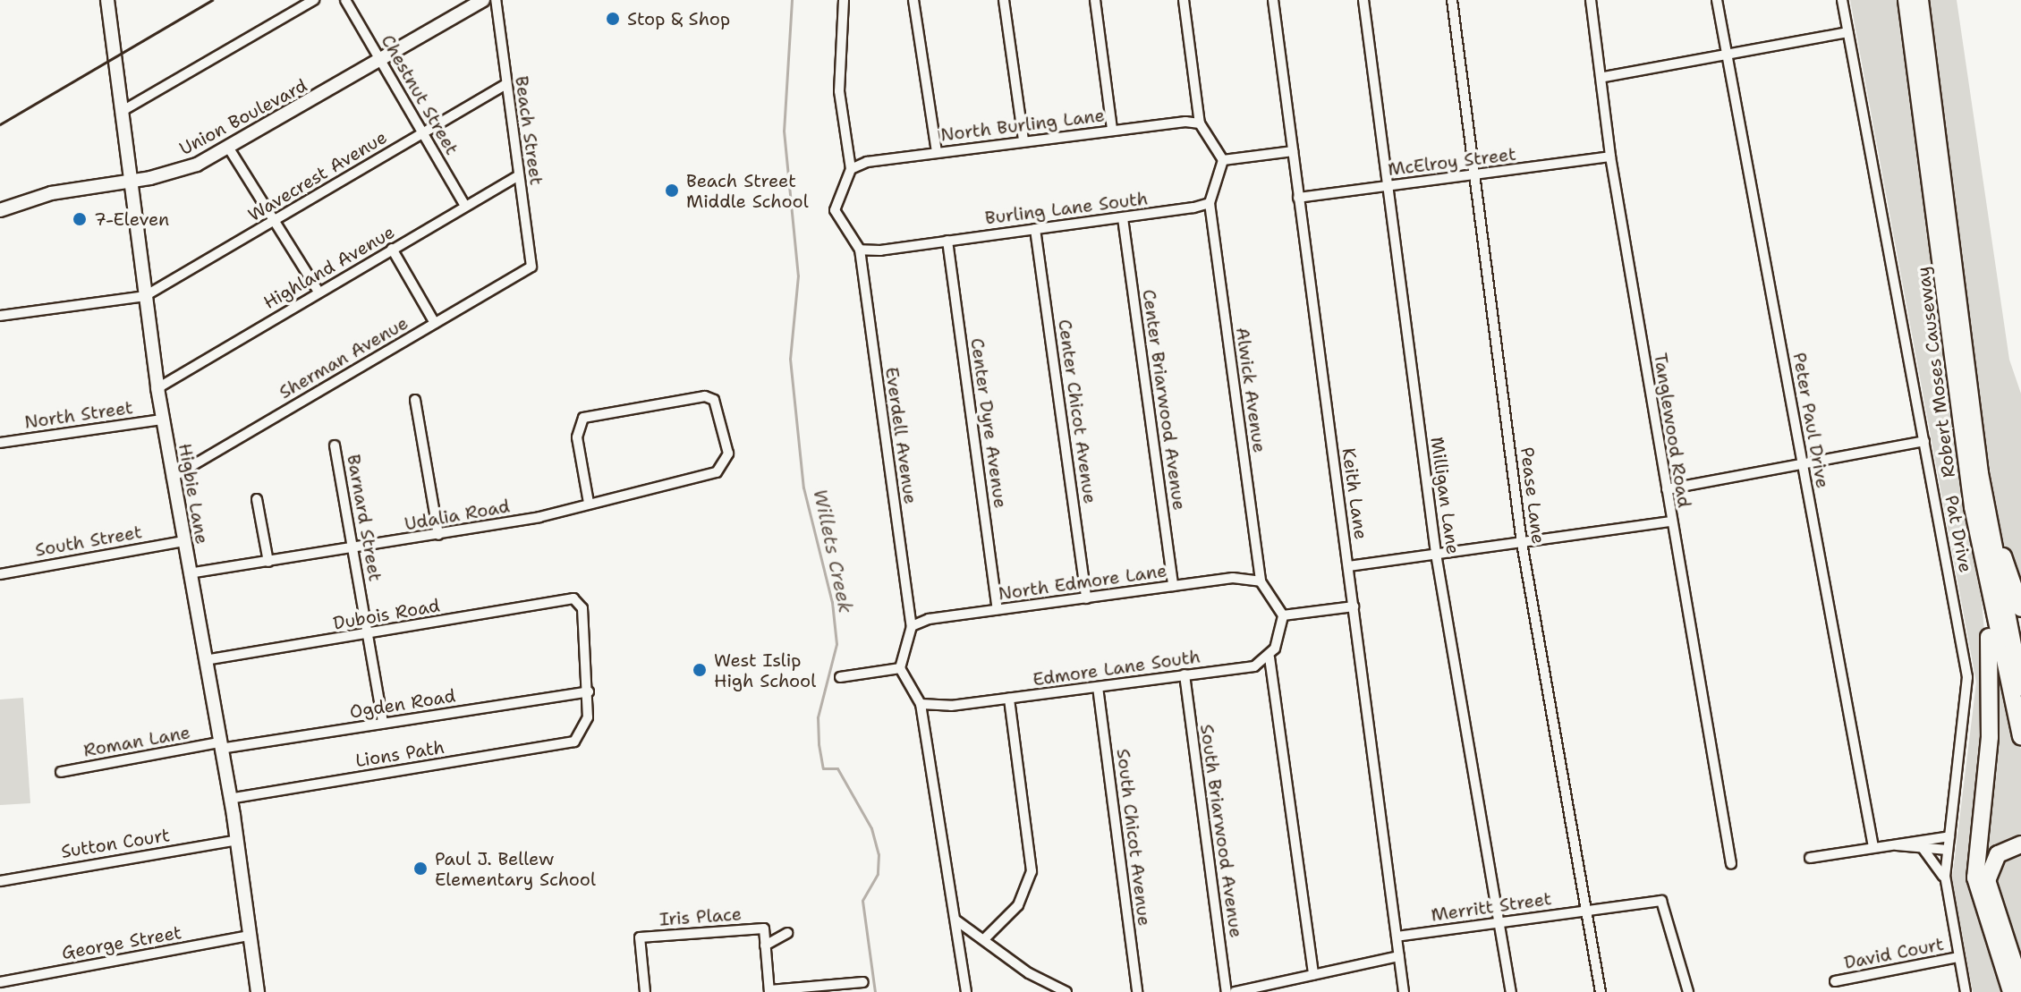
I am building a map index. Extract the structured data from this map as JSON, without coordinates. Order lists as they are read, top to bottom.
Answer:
{
  "streets": {
    "highway": ["Robert Moses Causeway"],
    "main road": ["Union Boulevard", "Higbie Lane"],
    "street": [
      "Chestnut Street",
      "North Burling Lane",
      "Beach Street",
      "McElroy Street",
      "Wavecrest Avenue",
      "Burling Lane South",
      "Highland Avenue",
      "Sherman Avenue",
      "Alwick Avenue",
      "Center Briarwood Avenue",
      "Center Chicot Avenue",
      "North Street",
      "Peter Paul Drive",
      "Center Dyre Avenue",
      "Tanglewood Road",
      "Everdell Avenue",
      "Keith Lane",
      "Milligan Lane",
      "Pease Lane",
      "Udalia Road",
      "Barnard Street",
      "Pat Drive",
      "South Street",
      "North Edmore Lane",
      "Dubois Road",
      "Edmore Lane South",
      "Ogden Road",
      "Roman Lane",
      "Lions Path",
      "South Briarwood Avenue",
      "South Chicot Avenue",
      "Sutton Court",
      "Merritt Street",
      "Iris Place",
      "George Street",
      "David Court"
    ]
  },
  "crossings": [
    ["Chestnut Street", "Union Boulevard"],
    ["Chestnut Street", "Wavecrest Avenue"],
    ["Chestnut Street", "Highland Avenue"],
    ["Union Boulevard", "Higbie Lane"],
    ["Beach Street", "Wavecrest Avenue"],
    ["Beach Street", "Highland Avenue"],
    ["Beach Street", "Sherman Avenue"],
    ["McElroy Street", "Tanglewood Road"],
    ["McElroy Street", "Keith Lane"],
    ["McElroy Street", "Milligan Lane"],
    ["McElroy Street", "Pease Lane"],
    ["Wavecrest Avenue", "Higbie Lane"],
    ["Burling Lane South", "Alwick Avenue"],
    ["Burling Lane South", "Center Briarwood Avenue"],
    ["Burling Lane South", "Center Chicot Avenue"],
    ["Burling Lane South", "Center Dyre Avenue"],
    ["Burling Lane South", "Everdell Avenue"],
    ["Highland Avenue", "Higbie Lane"],
    ["Sherman Avenue", "Higbie Lane"],
    ["Alwick Avenue", "North Edmore Lane"],
    ["Center Briarwood Avenue", "North Edmore Lane"],
    ["Center Chicot Avenue", "North Edmore Lane"],
    ["North Street", "Higbie Lane"],
    ["Center Dyre Avenue", "North Edmore Lane"],
    ["Everdell Avenue", "North Edmore Lane"],
    ["Higbie Lane", "Udalia Road"],
    ["Higbie Lane", "South Street"],
    ["Higbie Lane", "Dubois Road"],
    ["Higbie Lane", "Ogden Road"],
    ["Higbie Lane", "Roman Lane"],
    ["Higbie Lane", "Lions Path"],
    ["Higbie Lane", "Sutton Court"],
    ["Higbie Lane", "George Street"],
    ["Keith Lane", "Merritt Street"],
    ["Milligan Lane", "Merritt Street"],
    ["Pease Lane", "Merritt Street"],
    ["Udalia Road", "Barnard Street"],
    ["Barnard Street", "Dubois Road"],
    ["Barnard Street", "Ogden Road"],
    ["Pat Drive", "David Court"],
    ["Dubois Road", "Ogden Road"],
    ["Dubois Road", "Lions Path"],
    ["Edmore Lane South", "South Briarwood Avenue"],
    ["Edmore Lane South", "South Chicot Avenue"],
    ["Ogden Road", "Roman Lane"],
    ["Ogden Road", "Lions Path"]
  ],
  "water": ["Willets Creek"],
  "places": [
    "Stop & Shop",
    "Beach Street Middle School",
    "7-Eleven",
    "West Islip High School",
    "Paul J. Bellew Elementary School"
  ]
}
